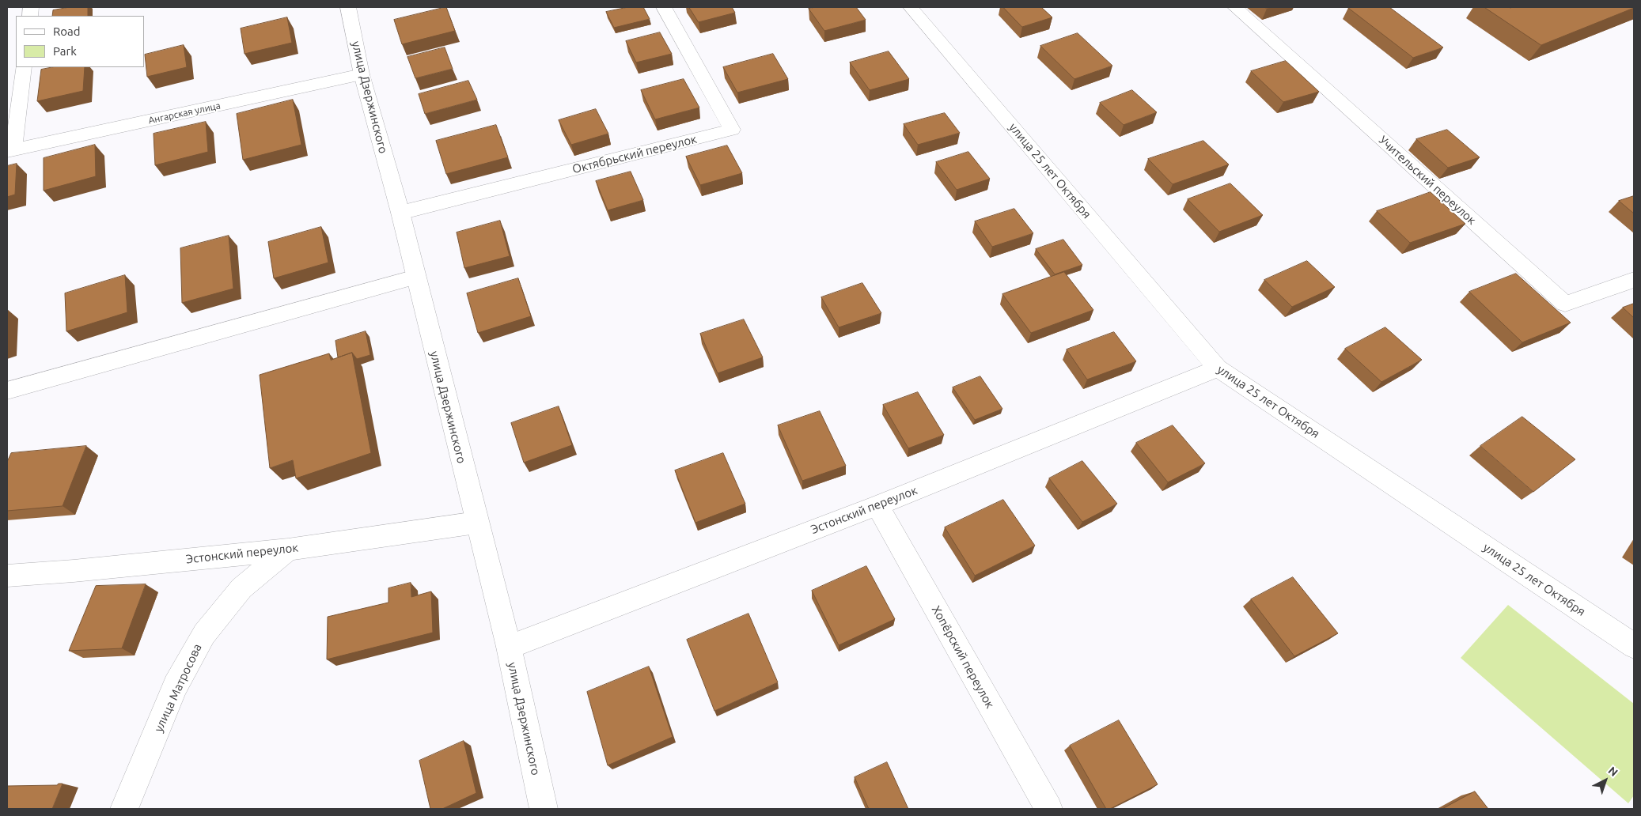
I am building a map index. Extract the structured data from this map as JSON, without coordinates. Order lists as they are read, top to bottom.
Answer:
{
  "streets": {
    "street": [
      "улица Дзержинского",
      "Ангарская улица",
      "Октябрьский переулок",
      "улица 25 лет Октября",
      "Учительский переулок",
      "Эстонский переулок",
      "Хопёрский переулок",
      "улица Матросова"
    ]
  },
  "crossings": [
    ["улица Дзержинского", "Ангарская улица"],
    ["улица Дзержинского", "Октябрьский переулок"],
    ["улица Дзержинского", "Эстонский переулок"],
    ["улица 25 лет Октября", "Эстонский переулок"],
    ["Эстонский переулок", "Хопёрский переулок"],
    ["Эстонский переулок", "улица Матросова"]
  ],
  "legend": ["Road", "Park"],
  "north": "top right"
}
